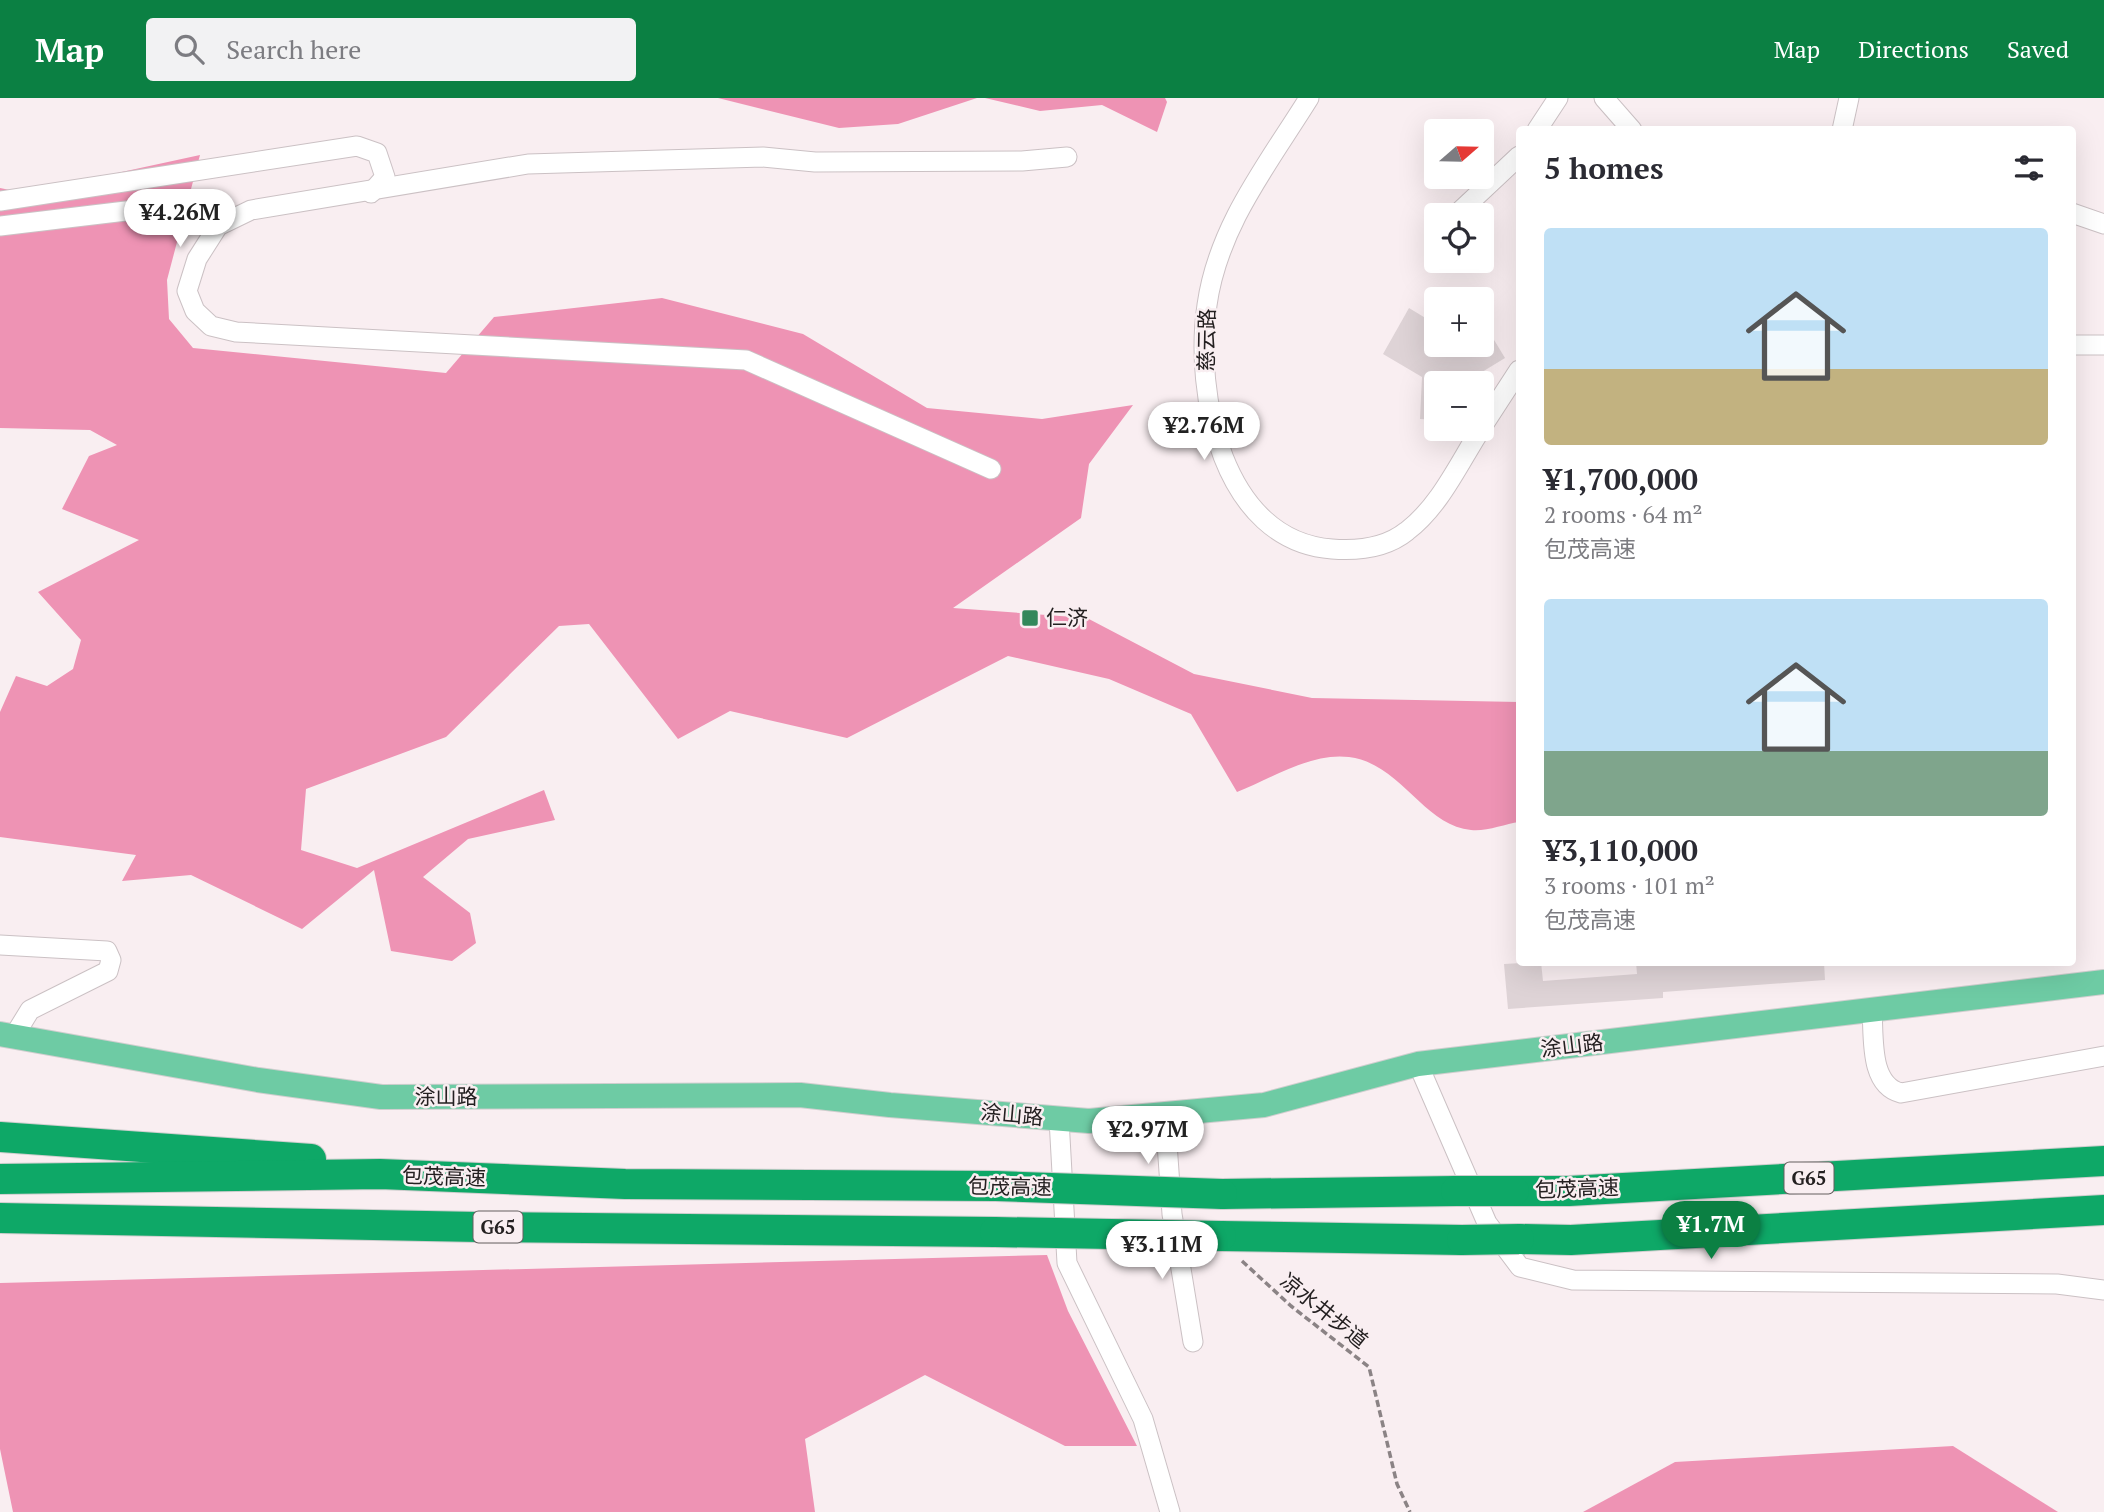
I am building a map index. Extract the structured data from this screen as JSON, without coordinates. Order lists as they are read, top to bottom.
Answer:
{
  "streets": {
    "highway": ["包茂高速", "G65"],
    "main road": ["涂山路"],
    "street": ["慈云路"],
    "path": ["凉水井步道"]
  },
  "crossings": [
    ["G65", "凉水井步道"]
  ],
  "places": {
    "transit": ["仁济"]
  },
  "north": "right",
  "page": {
    "header": "Map",
    "search": "Search here",
    "nav": ["Map", "Directions", "Saved"],
    "map_buttons": ["+", "−"],
    "heading": "5 homes",
    "price": [
      "¥4.26M",
      "¥2.76M",
      "¥2.97M",
      "¥1.7M",
      "¥3.11M"
    ],
    "list": [
      {
        "name": "¥1,700,000",
        "note": "2 rooms · 64 m² · 包茂高速"
      },
      {
        "name": "¥3,110,000",
        "note": "3 rooms · 101 m² · 包茂高速"
      }
    ]
  }
}
